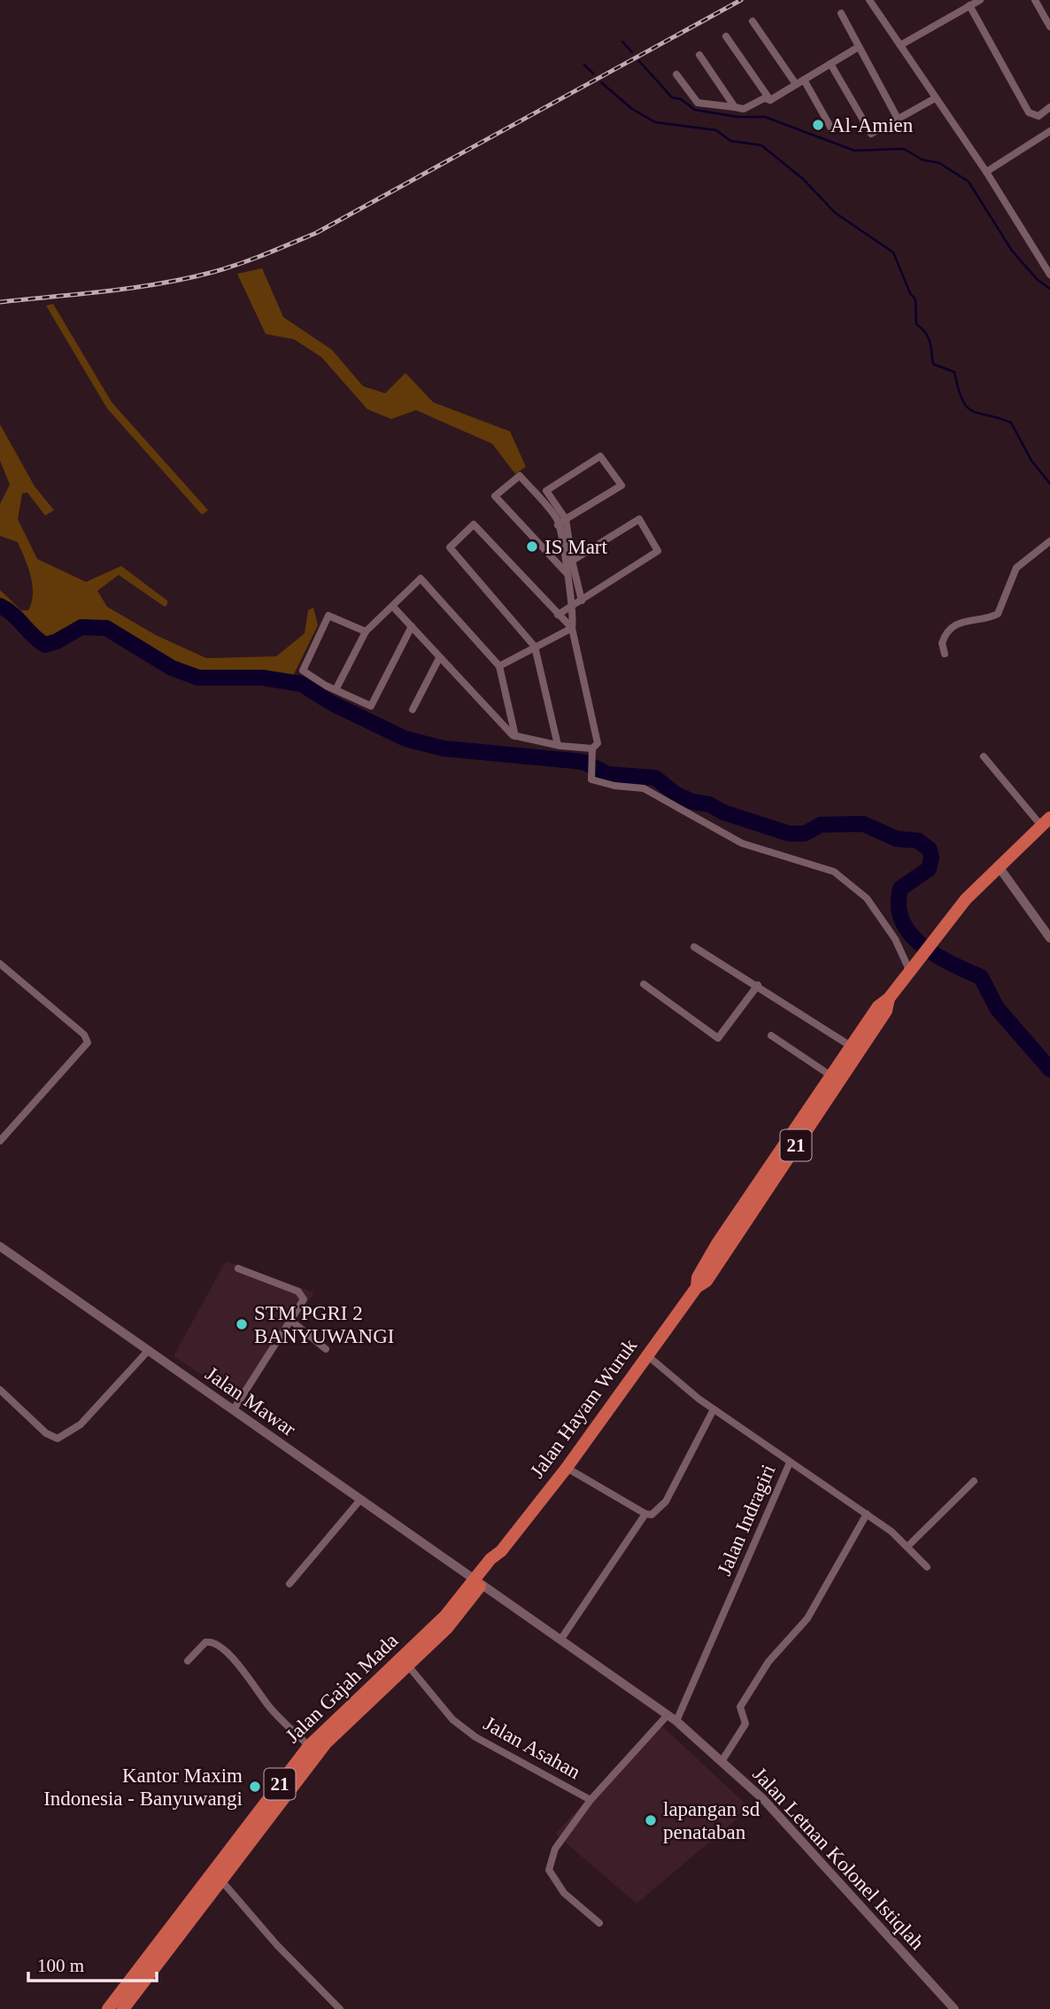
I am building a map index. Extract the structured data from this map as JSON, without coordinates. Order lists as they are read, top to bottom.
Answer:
{
  "streets": {
    "highway": ["21", "Jalan Hayam Wuruk", "Jalan Gajah Mada"],
    "street": [
      "Jalan Mawar",
      "Jalan Indragiri",
      "Jalan Asahan",
      "Jalan Letnan Kolonel Istiqlah"
    ]
  },
  "crossings": [
    ["21", "Jalan Mawar"],
    ["21", "Jalan Hayam Wuruk"],
    ["21", "Jalan Gajah Mada"],
    ["21", "Jalan Asahan"],
    ["21", "Jalan Letnan Kolonel Istiqlah"],
    ["Jalan Mawar", "Jalan Hayam Wuruk"],
    ["Jalan Mawar", "Jalan Gajah Mada"],
    ["Jalan Mawar", "Jalan Letnan Kolonel Istiqlah"],
    ["Jalan Hayam Wuruk", "Jalan Indragiri"],
    ["Jalan Hayam Wuruk", "Jalan Gajah Mada"],
    ["Jalan Hayam Wuruk", "Jalan Letnan Kolonel Istiqlah"],
    ["Jalan Indragiri", "Jalan Letnan Kolonel Istiqlah"],
    ["Jalan Gajah Mada", "Jalan Asahan"],
    ["Jalan Gajah Mada", "Jalan Letnan Kolonel Istiqlah"],
    ["Jalan Asahan", "Jalan Letnan Kolonel Istiqlah"]
  ],
  "places": [
    "Al-Amien",
    "IS Mart",
    "STM PGRI 2 BANYUWANGI",
    "Kantor Maxim Indonesia - Banyuwangi",
    "lapangan sd penataban"
  ],
  "scale_bar": "100 m"
}
